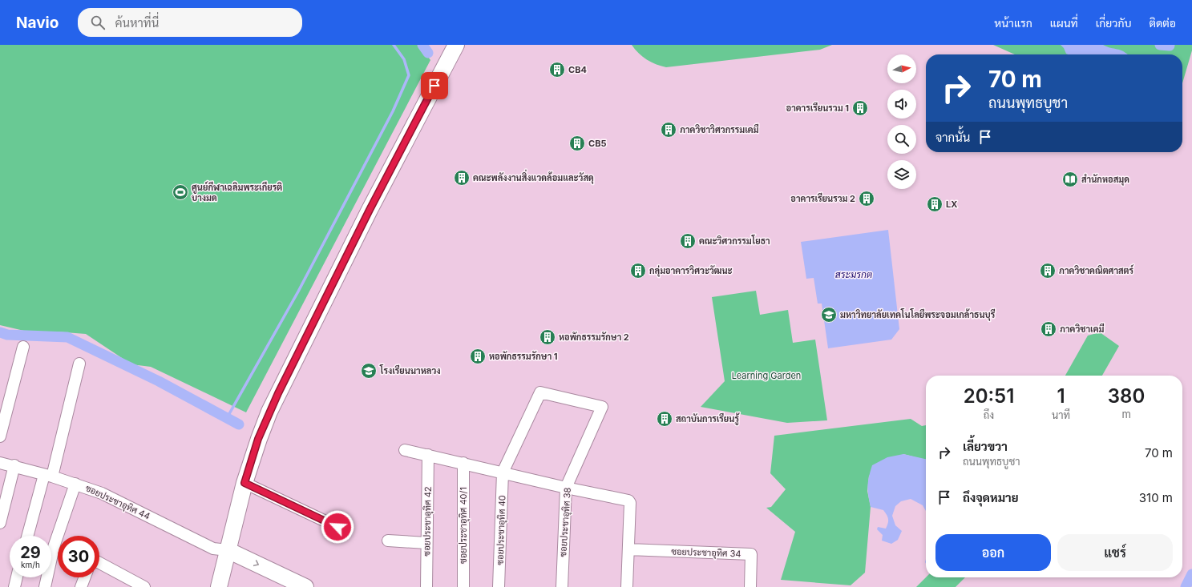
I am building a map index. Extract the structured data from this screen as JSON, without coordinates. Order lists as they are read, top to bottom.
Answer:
{
  "streets": {
    "street": [
      "ซอยประชาอุทิศ 44",
      "ซอยประชาอุทิศ 42",
      "ซอยประชาอุทิศ 38",
      "ซอยประชาอุทิศ 40/1",
      "ซอยประชาอุทิศ 40",
      "ซอยประชาอุทิศ 34"
    ]
  },
  "crossings": [
    ["ซอยประชาอุทิศ 38", "ซอยประชาอุทิศ 40"]
  ],
  "water": ["สระมรกต"],
  "parks": ["Learning Garden"],
  "places": {
    "building": [
      "CB4",
      "อาคารเรียนรวม 1",
      "ภาควิชาวิศวกรรมเคมี",
      "CB5",
      "คณะพลังงานสิ่งแวดล้อมและวัสดุ",
      "อาคารเรียนรวม 2",
      "LX",
      "คณะวิศวกรรมโยธา",
      "กลุ่มอาคารวิศวะวัฒนะ",
      "ภาควิชาคณิตศาสตร์",
      "ภาควิชาเคมี",
      "หอพักธรรมรักษา 2",
      "หอพักธรรมรักษา 1",
      "สถาบันการเรียนรู้"
    ],
    "library": ["สำนักหอสมุด"],
    "sports": ["ศูนย์กีฬาเฉลิมพระเกียรติ บางมด"],
    "school or university": ["มหาวิทยาลัยเทคโนโลยีพระจอมเกล้าธนบุรี", "โรงเรียนนาหลวง"]
  },
  "north": "right",
  "page": {
    "header": "Navio",
    "search": "ค้นหาที่นี่",
    "nav": [
      "หน้าแรก",
      "แผนที่",
      "เกี่ยวกับ",
      "ติดต่อ"
    ],
    "turn": ["70 m", "ถนนพุทธบูชา"],
    "then": "จากนั้น",
    "eta": [
      "20:51",
      "ถึง",
      "1",
      "นาที",
      "380",
      "m"
    ],
    "list": [
      {
        "name": "เลี้ยวขวา",
        "note": "ถนนพุทธบูชา",
        "value": "70 m"
      },
      {
        "name": "ถึงจุดหมาย",
        "value": "310 m"
      }
    ],
    "buttons": ["ออก", "แชร์"],
    "speed": "29 km/h",
    "limit": "30"
  }
}
